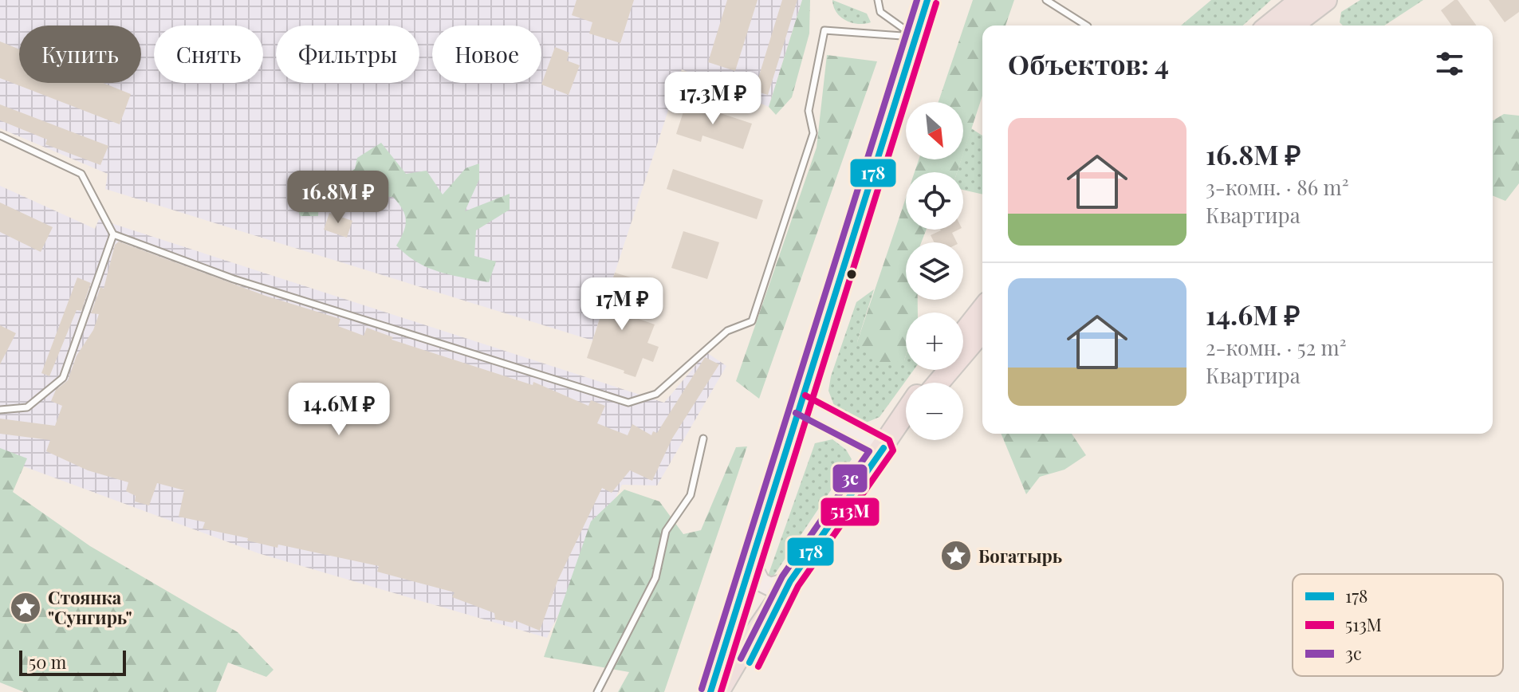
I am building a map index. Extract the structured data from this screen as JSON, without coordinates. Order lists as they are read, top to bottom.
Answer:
{
  "places": {
    "place": ["Богатырь", "Стоянка \"Сунгирь\""]
  },
  "lines": ["transit line 178", "transit line 3с", "transit line 513М"],
  "legend": ["178", "513М", "3с"],
  "scale_bar": "50 m",
  "north": "bottom right",
  "page": {
    "chip": [
      "Купить",
      "Снять",
      "Фильтры",
      "Новое"
    ],
    "heading": "Объектов: 4",
    "price": [
      "17.3M ₽",
      "16.8M ₽",
      "17M ₽",
      "14.6M ₽"
    ],
    "map_buttons": ["+", "−"],
    "list": [
      {
        "name": "16.8M ₽",
        "note": "3-комн. · 86 m² · Квартира"
      },
      {
        "name": "14.6M ₽",
        "note": "2-комн. · 52 m² · Квартира"
      }
    ],
    "scale": "50 m"
  }
}
